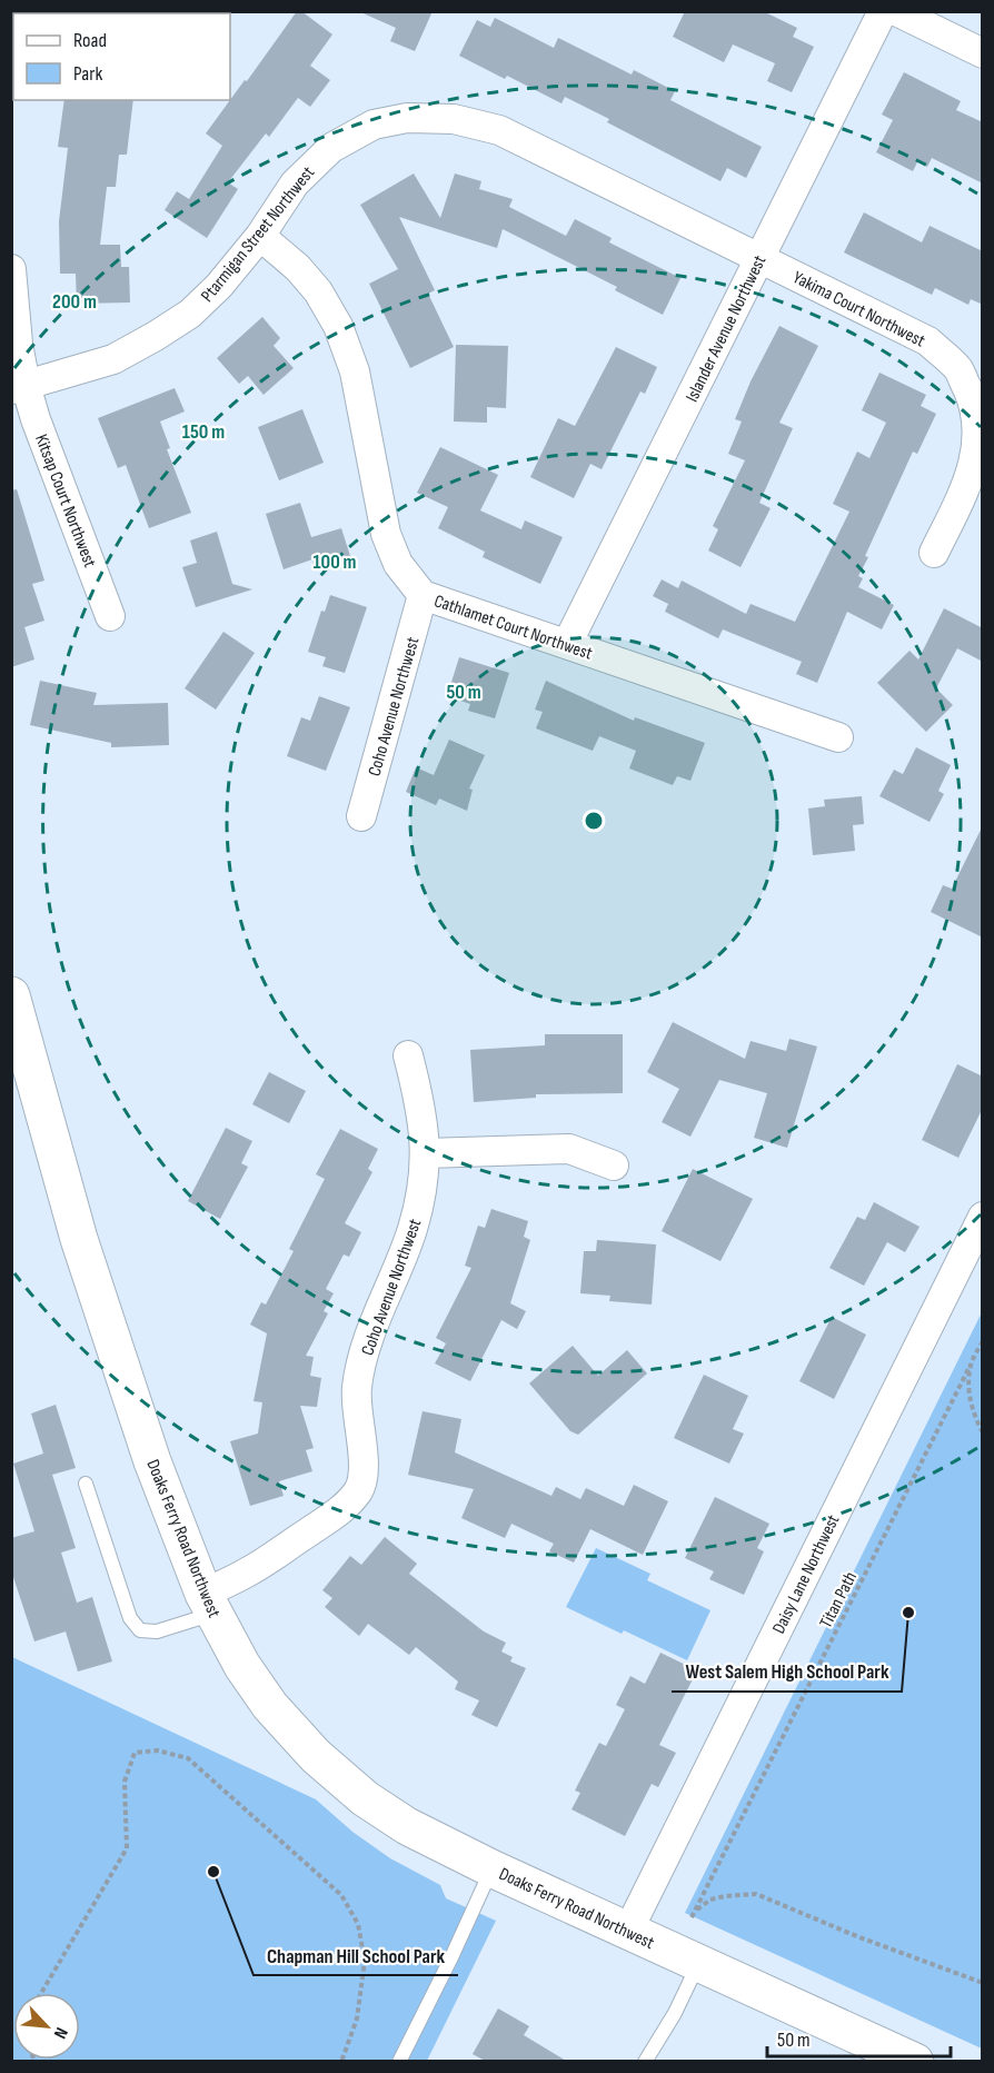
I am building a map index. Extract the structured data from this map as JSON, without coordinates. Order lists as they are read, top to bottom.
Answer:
{
  "streets": {
    "main road": ["Doaks Ferry Road Northwest"],
    "street": [
      "Ptarmigan Street Northwest",
      "Yakima Court Northwest",
      "Islander Avenue Northwest",
      "Kitsap Court Northwest",
      "Cathlamet Court Northwest",
      "Coho Avenue Northwest",
      "Daisy Lane Northwest"
    ],
    "path": ["Titan Path"]
  },
  "crossings": [
    ["Ptarmigan Street Northwest", "Yakima Court Northwest"],
    ["Ptarmigan Street Northwest", "Islander Avenue Northwest"],
    ["Ptarmigan Street Northwest", "Kitsap Court Northwest"],
    ["Ptarmigan Street Northwest", "Cathlamet Court Northwest"],
    ["Yakima Court Northwest", "Islander Avenue Northwest"],
    ["Islander Avenue Northwest", "Cathlamet Court Northwest"],
    ["Cathlamet Court Northwest", "Coho Avenue Northwest"],
    ["Coho Avenue Northwest", "Doaks Ferry Road Northwest"],
    ["Doaks Ferry Road Northwest", "Daisy Lane Northwest"]
  ],
  "places": ["West Salem High School Park", "Chapman Hill School Park"],
  "legend": ["Road", "Park"],
  "scale_bar": "50 m",
  "north": "bottom right",
  "rings": [
    "200 m",
    "150 m",
    "100 m",
    "50 m"
  ]
}
